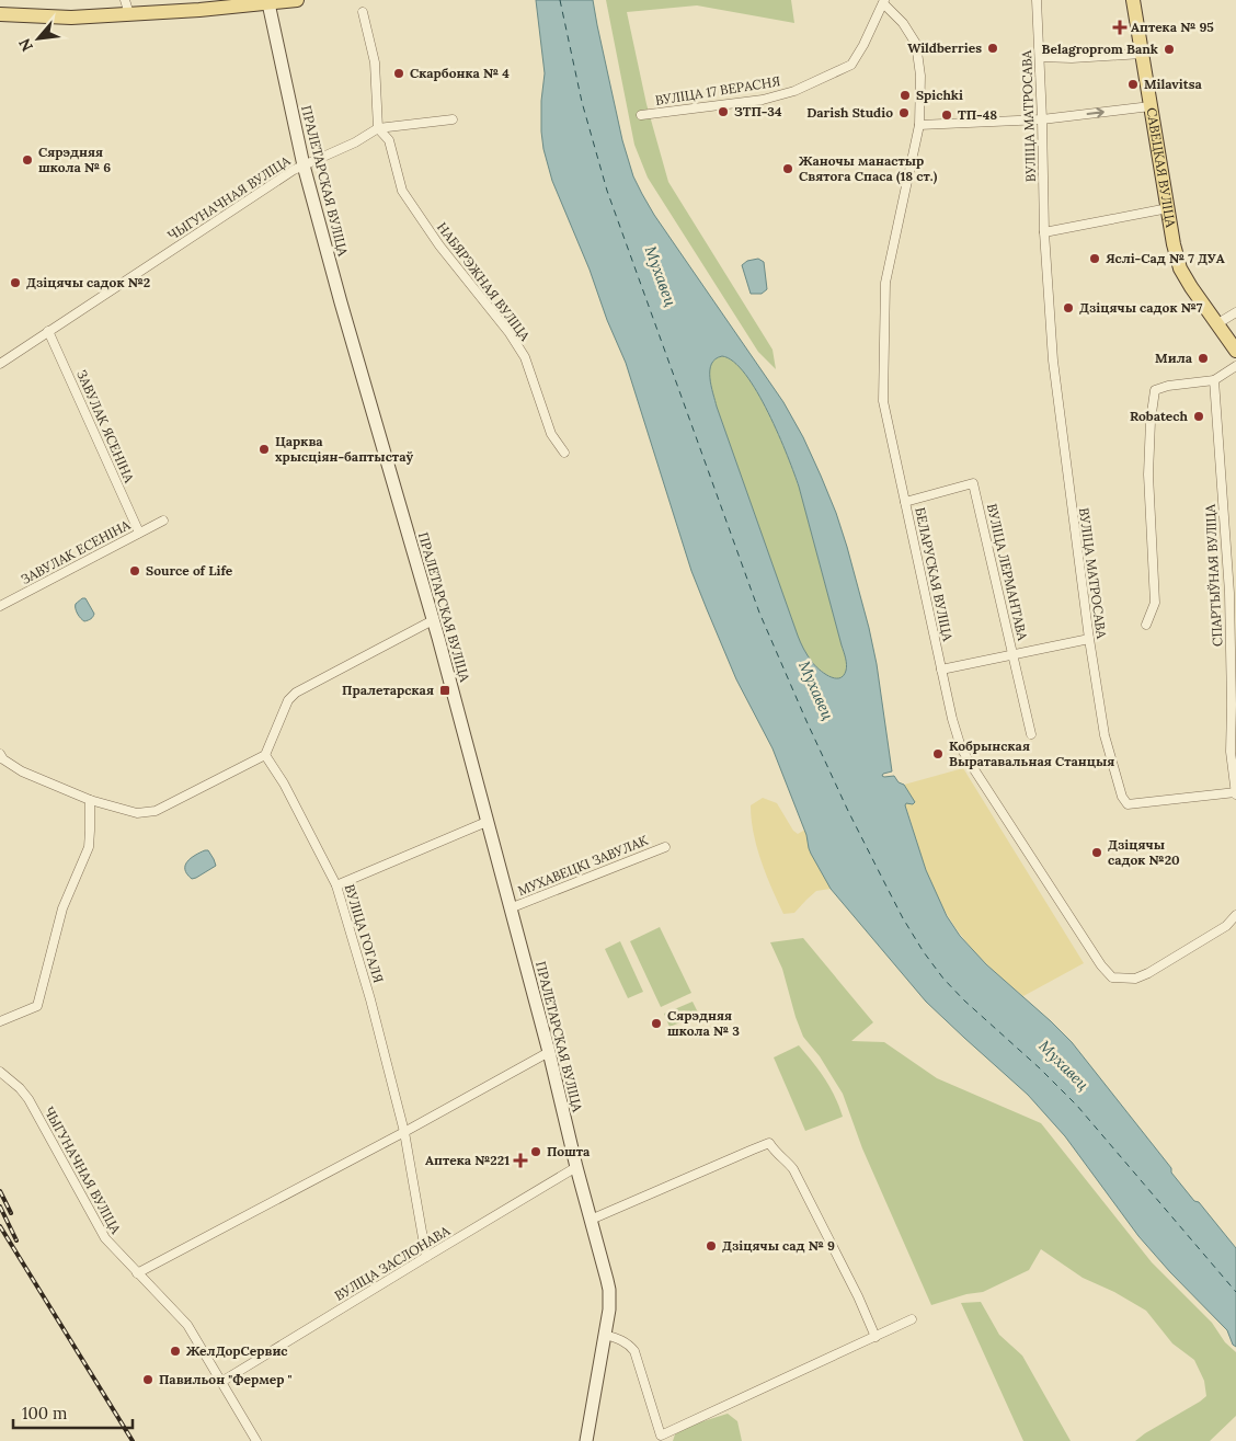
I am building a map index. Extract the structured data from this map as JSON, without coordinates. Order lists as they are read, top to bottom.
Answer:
{
  "streets": {
    "main road": ["САВЕЦКАЯ ВУЛІЦА", "ПРАЛЕТАРСКАЯ ВУЛІЦА"],
    "street": [
      "ВУЛІЦА 17 ВЕРАСНЯ",
      "ВУЛІЦА МАТРОСАВА",
      "ЧЫГУНАЧНАЯ ВУЛІЦА",
      "НАБЯРЭЖНАЯ ВУЛІЦА",
      "ЗАВУЛАК ЯСЕНІНА",
      "ЗАВУЛАК ЕСЕНІНА",
      "ВУЛІЦА ЛЕРМАНТАВА",
      "БЕЛАРУСКАЯ ВУЛІЦА",
      "СПАРТЫЎНАЯ ВУЛІЦА",
      "МУХАВЕЦКІ ЗАВУЛАК",
      "ВУЛІЦА ГОГАЛЯ",
      "ВУЛІЦА ЗАСЛОНАВА"
    ]
  },
  "crossings": [
    ["ВУЛІЦА 17 ВЕРАСНЯ", "БЕЛАРУСКАЯ ВУЛІЦА"],
    ["ВУЛІЦА МАТРОСАВА", "СПАРТЫЎНАЯ ВУЛІЦА"],
    ["ПРАЛЕТАРСКАЯ ВУЛІЦА", "ЧЫГУНАЧНАЯ ВУЛІЦА"],
    ["ПРАЛЕТАРСКАЯ ВУЛІЦА", "МУХАВЕЦКІ ЗАВУЛАК"],
    ["ПРАЛЕТАРСКАЯ ВУЛІЦА", "ВУЛІЦА ЗАСЛОНАВА"],
    ["ЧЫГУНАЧНАЯ ВУЛІЦА", "НАБЯРЭЖНАЯ ВУЛІЦА"],
    ["ЧЫГУНАЧНАЯ ВУЛІЦА", "ЗАВУЛАК ЯСЕНІНА"],
    ["ЧЫГУНАЧНАЯ ВУЛІЦА", "ВУЛІЦА ЗАСЛОНАВА"],
    ["ЗАВУЛАК ЯСЕНІНА", "ЗАВУЛАК ЕСЕНІНА"],
    ["ВУЛІЦА ЛЕРМАНТАВА", "БЕЛАРУСКАЯ ВУЛІЦА"],
    ["ВУЛІЦА ГОГАЛЯ", "ВУЛІЦА ЗАСЛОНАВА"]
  ],
  "water": ["Мухавец"],
  "places": {
    "health": ["Аптека № 95", "Аптека №221"],
    "other": [
      "Wildberries",
      "Belagroprom Bank",
      "Скарбонка № 4",
      "Milavitsa",
      "Spichki",
      "ЗТП-34",
      "Darish Studio",
      "ТП-48",
      "Сярэдняя школа № 6",
      "Жаночы манастыр Святога Спаса (18 ст.)",
      "Яслі-Сад № 7 ДУА",
      "Дзіцячы садок №2",
      "Дзіцячы садок №7",
      "Мила",
      "Robatech",
      "Царква хрысціян-баптыстаў",
      "Source of Life",
      "Кобрынская Выратавальная Станцыя",
      "Дзіцячы садок №20",
      "Сярэдняя школа № 3",
      "Пошта",
      "Дзіцячы сад № 9",
      "ЖелДорСервис",
      "Павильон \"Фермер \""
    ],
    "transit": ["Пралетарская"]
  },
  "scale_bar": "100 m",
  "north": "bottom left"
}
